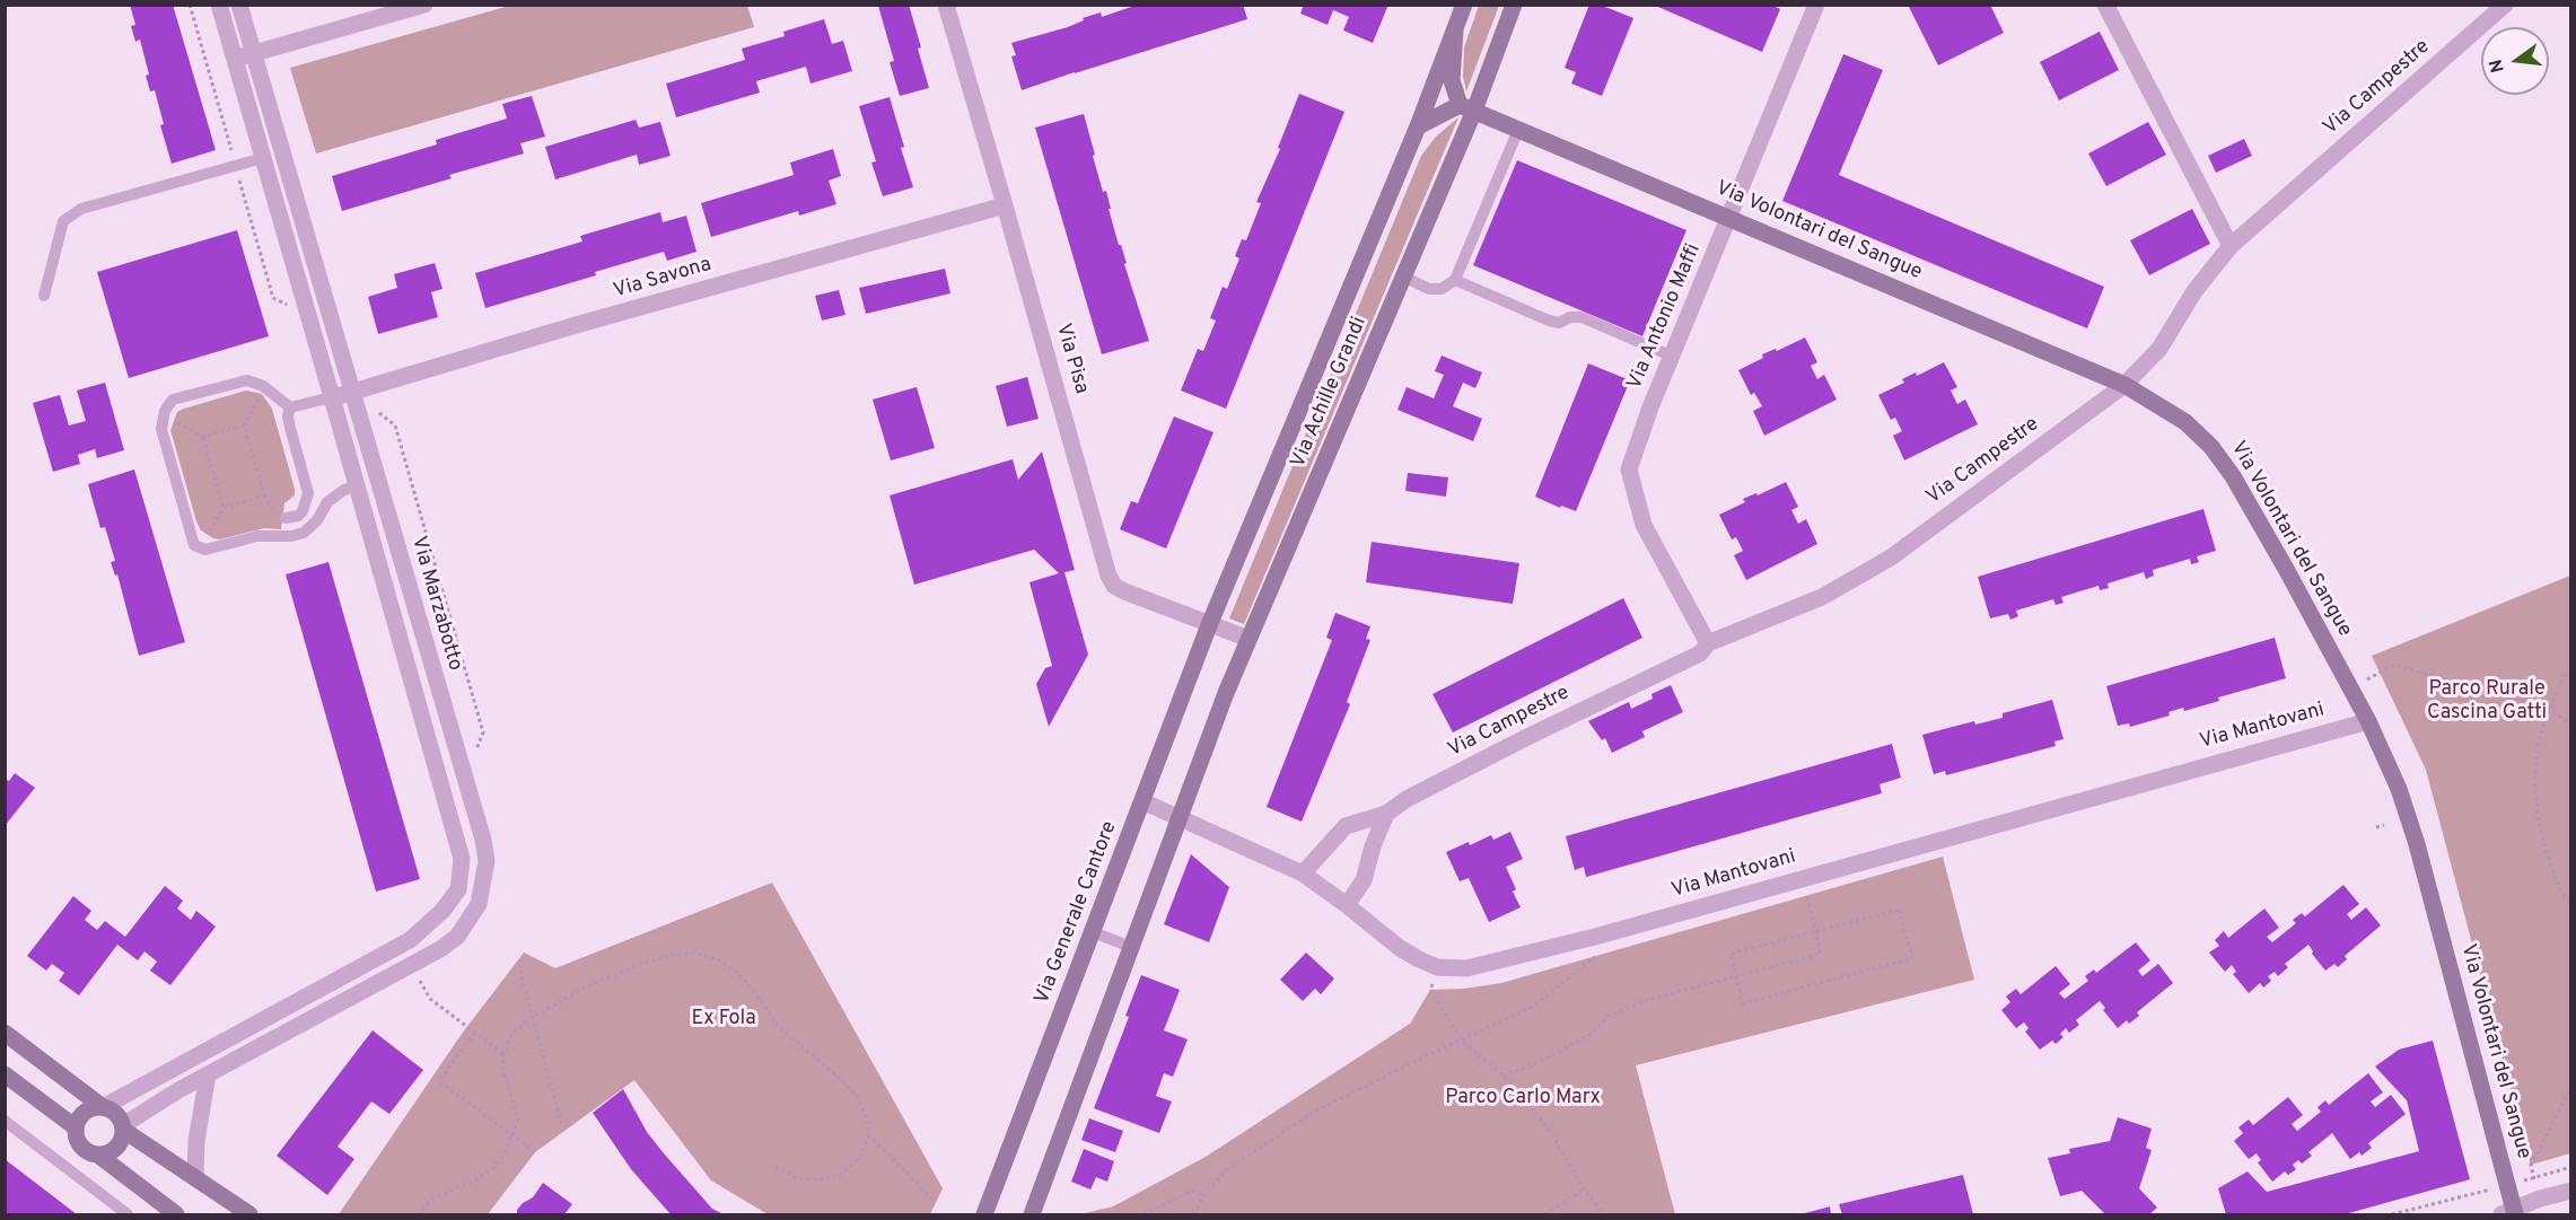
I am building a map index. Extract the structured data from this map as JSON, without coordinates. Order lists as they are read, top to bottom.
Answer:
{
  "streets": {
    "street": [
      "Via Campestre",
      "Via Volontari del Sangue",
      "Via Savona",
      "Via Antonio Maffi",
      "Via Pisa",
      "Via Achille Grandi",
      "Via Marzabotto",
      "Via Mantovani",
      "Via Generale Cantore"
    ]
  },
  "crossings": [
    ["Via Campestre", "Via Volontari del Sangue"],
    ["Via Campestre", "Via Antonio Maffi"],
    ["Via Campestre", "Via Mantovani"],
    ["Via Volontari del Sangue", "Via Antonio Maffi"],
    ["Via Volontari del Sangue", "Via Achille Grandi"],
    ["Via Volontari del Sangue", "Via Mantovani"],
    ["Via Savona", "Via Pisa"],
    ["Via Savona", "Via Marzabotto"],
    ["Via Pisa", "Via Achille Grandi"],
    ["Via Pisa", "Via Generale Cantore"],
    ["Via Achille Grandi", "Via Mantovani"],
    ["Via Achille Grandi", "Via Generale Cantore"],
    ["Via Mantovani", "Via Generale Cantore"]
  ],
  "parks": ["Parco Rurale Cascina Gatti", "Ex Fola", "Parco Carlo Marx"],
  "north": "left"
}
